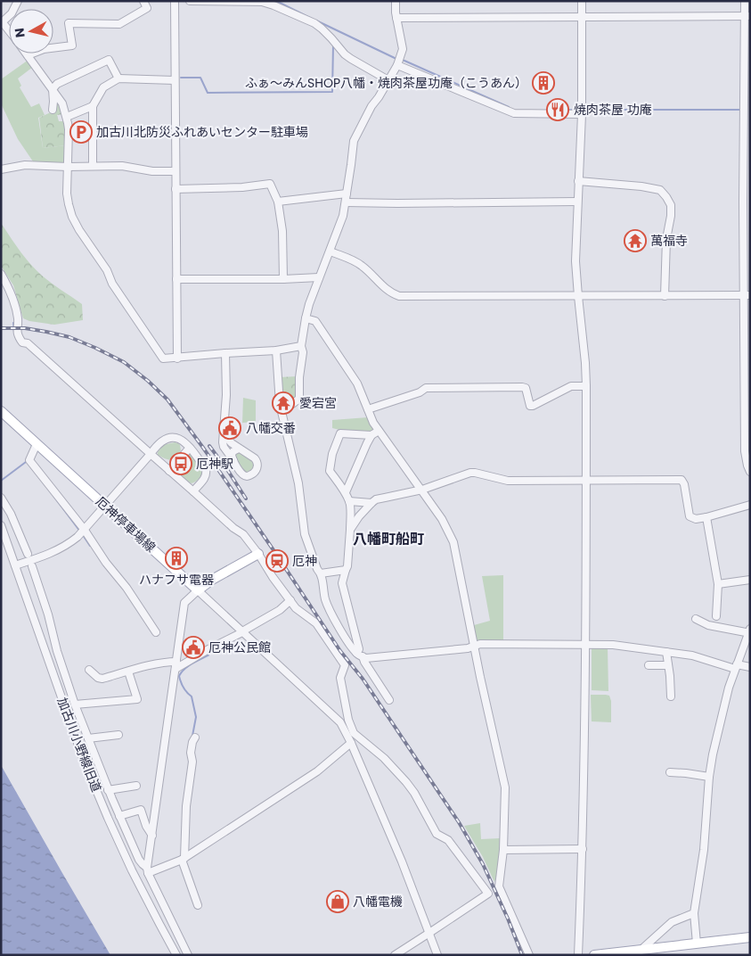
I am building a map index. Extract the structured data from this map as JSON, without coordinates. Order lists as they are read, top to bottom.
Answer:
{
  "streets": {
    "main road": ["厄神停車場線"],
    "street": ["加古川小野線旧道"]
  },
  "districts": ["八幡町船町"],
  "places": {
    "building": ["ふぁ～みんSHOP八幡・焼肉茶屋功庵（こうあん）", "ハナフサ電器"],
    "restaurant": ["焼肉茶屋 功庵"],
    "parking": ["加古川北防災ふれあいセンター駐車場"],
    "temple": ["萬福寺", "愛宕宮"],
    "public building": ["八幡交番", "厄神公民館"],
    "bus stop": ["厄神駅"],
    "station": ["厄神"],
    "shop": ["八幡電機"]
  },
  "north": "left"
}
